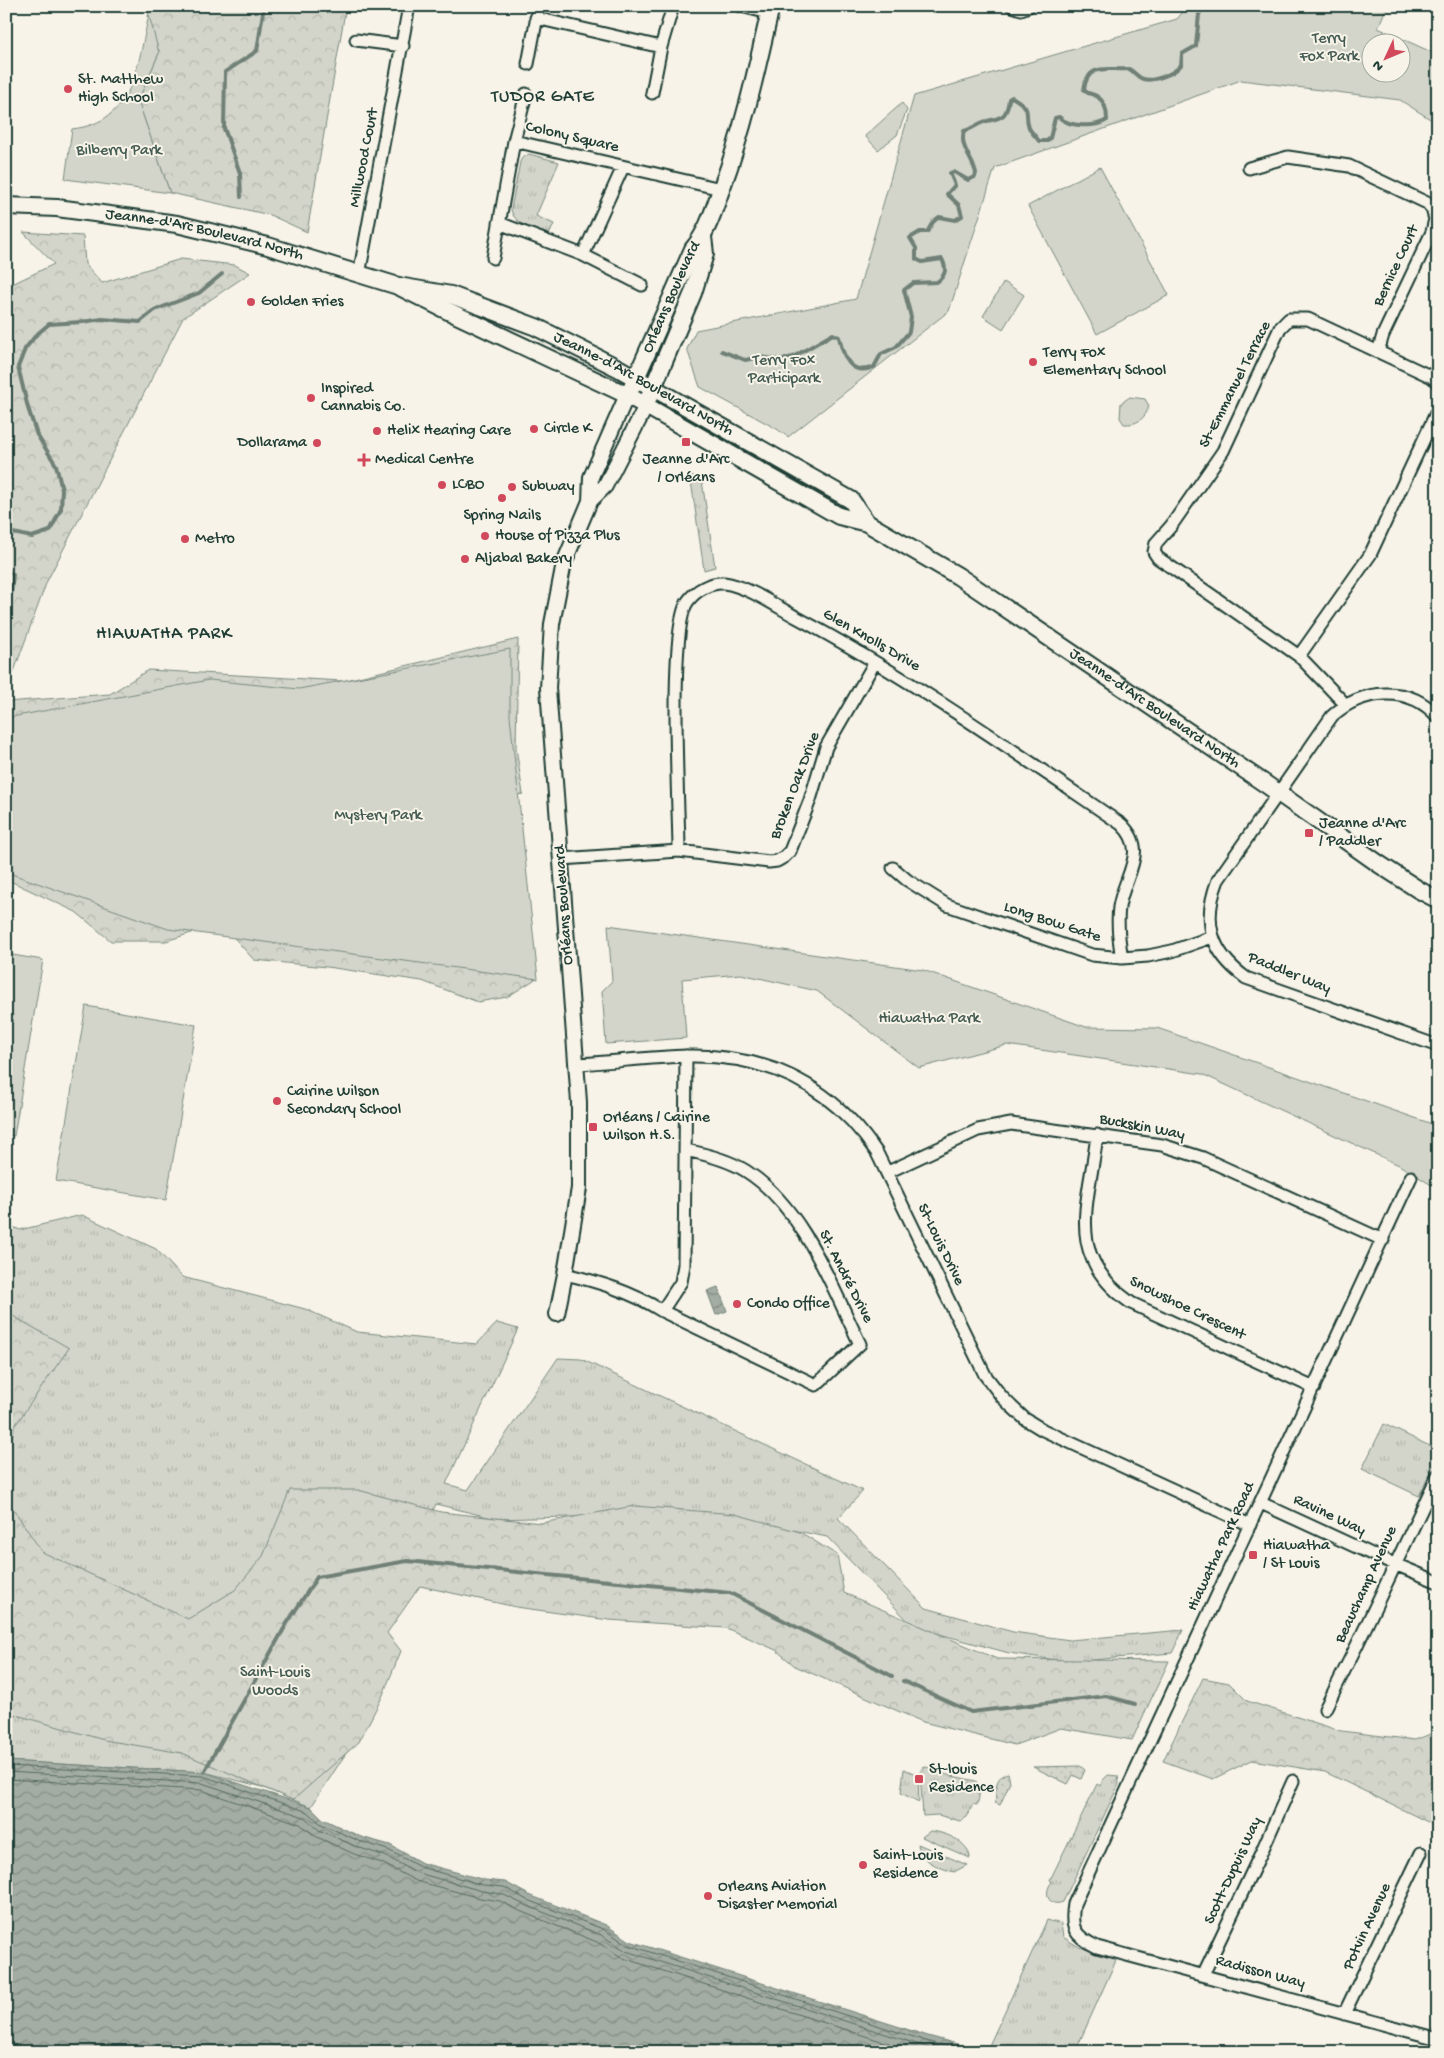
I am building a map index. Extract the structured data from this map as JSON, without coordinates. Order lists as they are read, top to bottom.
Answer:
{
  "streets": {
    "main road": ["Jeanne-d'Arc Boulevard North", "Orléans Boulevard"],
    "street": [
      "Colony Square",
      "Millwood Court",
      "Bernice Court",
      "St-Emmanuel Terrace",
      "Glen Knolls Drive",
      "Broken Oak Drive",
      "Long Bow Gate",
      "Paddler Way",
      "Buckskin Way",
      "St-Louis Drive",
      "St. André Drive",
      "Snowshoe Crescent",
      "Ravine Way",
      "Hiawatha Park Road",
      "Beauchamp Avenue",
      "Scott-Dupuis Way",
      "Potvin Avenue",
      "Radisson Way"
    ]
  },
  "crossings": [
    ["Colony Square", "Orléans Boulevard"],
    ["Millwood Court", "Jeanne-d'Arc Boulevard North"],
    ["Jeanne-d'Arc Boulevard North", "Orléans Boulevard"],
    ["Jeanne-d'Arc Boulevard North", "Paddler Way"],
    ["Bernice Court", "St-Emmanuel Terrace"],
    ["Orléans Boulevard", "Broken Oak Drive"],
    ["Orléans Boulevard", "St-Louis Drive"],
    ["Orléans Boulevard", "St. André Drive"],
    ["St-Emmanuel Terrace", "Paddler Way"],
    ["Glen Knolls Drive", "Broken Oak Drive"],
    ["Glen Knolls Drive", "Long Bow Gate"],
    ["Long Bow Gate", "Paddler Way"],
    ["Buckskin Way", "St-Louis Drive"],
    ["Buckskin Way", "Snowshoe Crescent"],
    ["Buckskin Way", "Hiawatha Park Road"],
    ["St-Louis Drive", "Hiawatha Park Road"],
    ["Snowshoe Crescent", "Hiawatha Park Road"],
    ["Ravine Way", "Hiawatha Park Road"],
    ["Ravine Way", "Beauchamp Avenue"],
    ["Hiawatha Park Road", "Radisson Way"],
    ["Scott-Dupuis Way", "Radisson Way"],
    ["Potvin Avenue", "Radisson Way"]
  ],
  "districts": ["TUDOR GATE", "HIAWATHA PARK"],
  "parks": [
    "Terry Fox Park",
    "Bilberry Park",
    "Terry Fox Participark",
    "Mystery Park",
    "Hiawatha Park",
    "Saint-Louis Woods"
  ],
  "places": {
    "other": [
      "St. Matthew High School",
      "Golden Fries",
      "Terry Fox Elementary School",
      "Inspired Cannabis Co.",
      "Circle K",
      "Helix Hearing Care",
      "Dollarama",
      "LCBO",
      "Subway",
      "Spring Nails",
      "House of Pizza Plus",
      "Metro",
      "Aljabal Bakery",
      "Cairine Wilson Secondary School",
      "Condo Office",
      "Saint-Louis Residence",
      "Orleans Aviation Disaster Memorial"
    ],
    "transit": [
      "Jeanne d'Arc / Orléans",
      "Jeanne d'Arc / Paddler",
      "Orléans / Cairine Wilson H.S.",
      "Hiawatha / St Louis",
      "St-louis Residence"
    ],
    "health": ["Medical Centre"]
  },
  "north": "bottom left"
}
